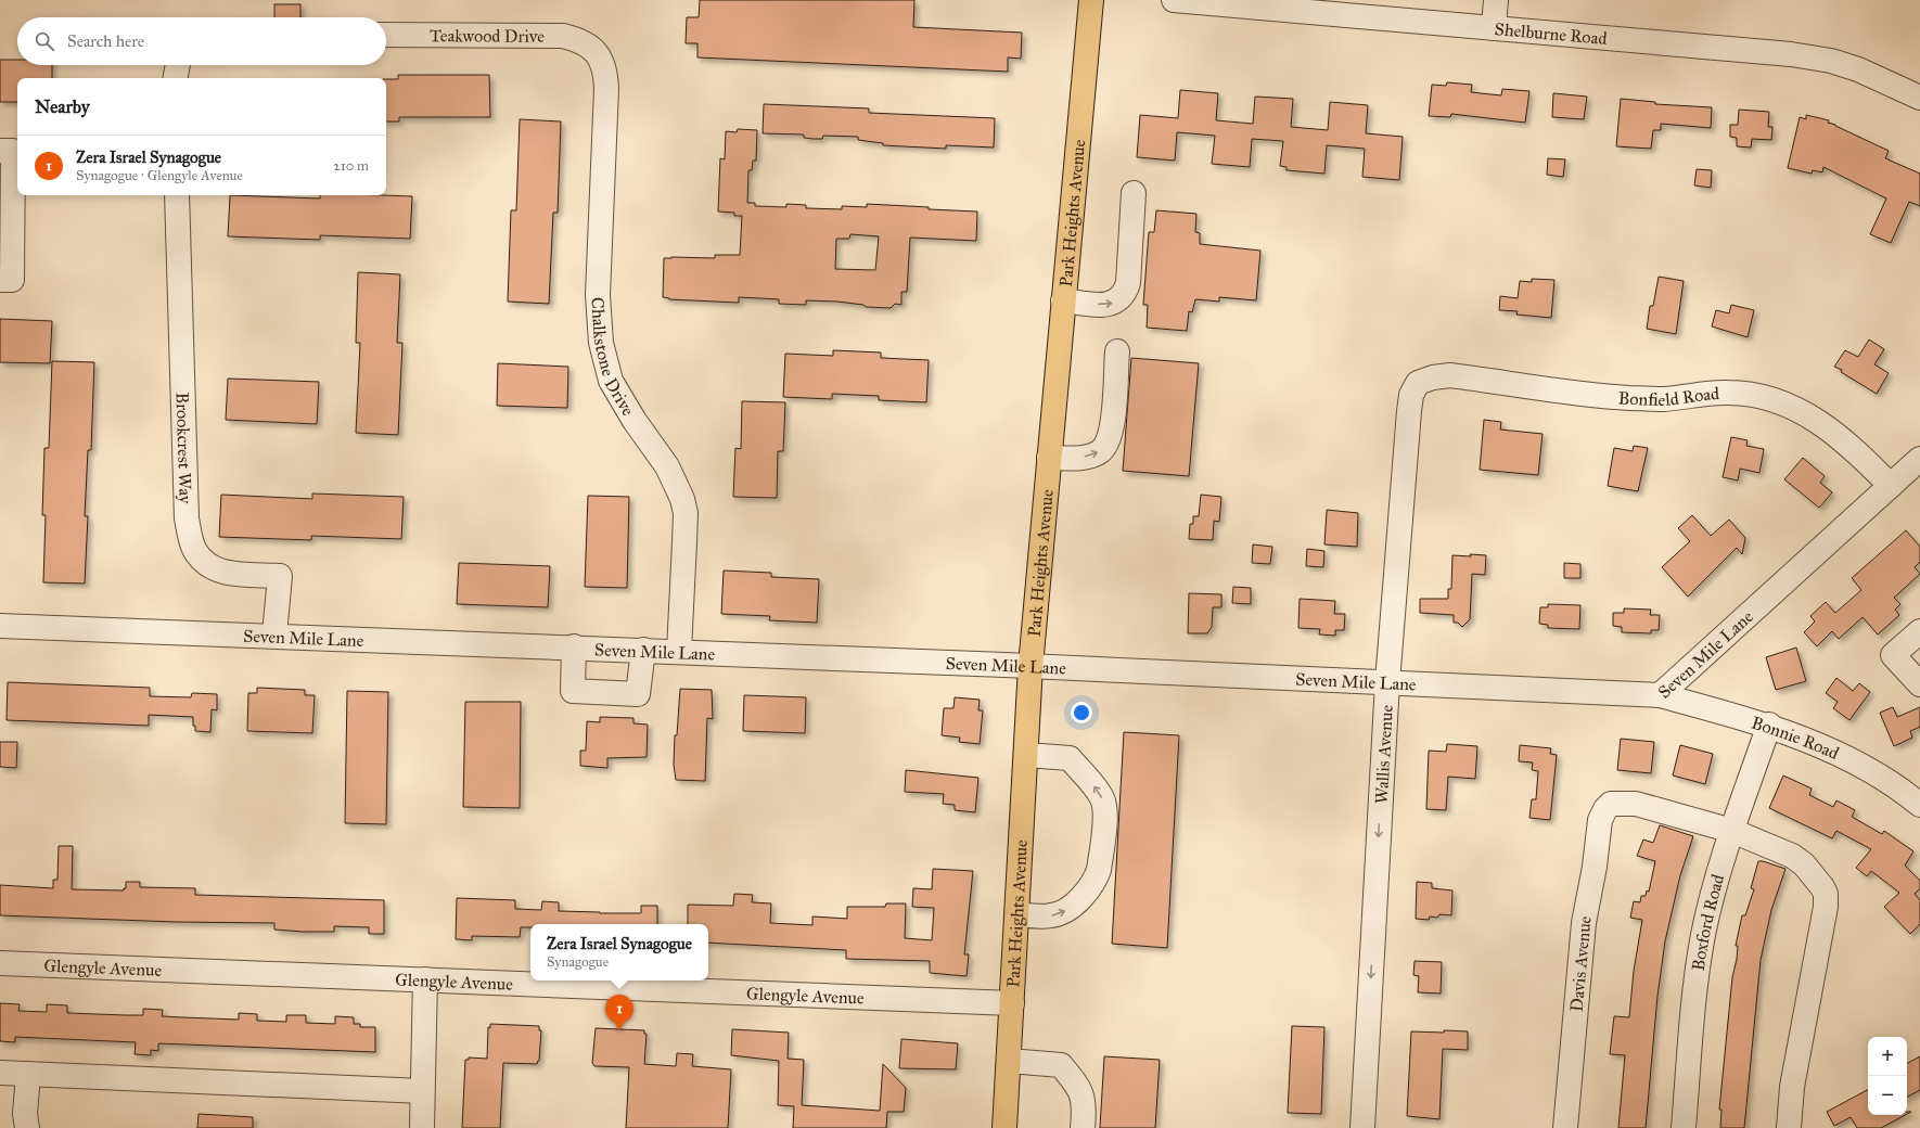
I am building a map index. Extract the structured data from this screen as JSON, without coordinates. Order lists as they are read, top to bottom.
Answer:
{
  "streets": {
    "main road": ["Park Heights Avenue"],
    "street": [
      "Shelburne Road",
      "Teakwood Drive",
      "Chalkstone Drive",
      "Bonfield Road",
      "Brookcrest Way",
      "Seven Mile Lane",
      "Bonnie Road",
      "Wallis Avenue",
      "Boxford Road",
      "Davis Avenue",
      "Glengyle Avenue"
    ]
  },
  "crossings": [
    ["Teakwood Drive", "Chalkstone Drive"],
    ["Park Heights Avenue", "Seven Mile Lane"],
    ["Park Heights Avenue", "Glengyle Avenue"],
    ["Chalkstone Drive", "Seven Mile Lane"],
    ["Bonfield Road", "Seven Mile Lane"],
    ["Bonfield Road", "Wallis Avenue"],
    ["Brookcrest Way", "Seven Mile Lane"],
    ["Seven Mile Lane", "Bonnie Road"],
    ["Seven Mile Lane", "Wallis Avenue"],
    ["Bonnie Road", "Boxford Road"],
    ["Boxford Road", "Davis Avenue"]
  ],
  "one_way": ["Wallis Avenue"],
  "page": {
    "search": "Search here",
    "heading": "Nearby",
    "list": [
      {
        "mark": "1",
        "name": "Zera Israel Synagogue",
        "note": "Synagogue · Glengyle Avenue",
        "value": "210 m"
      }
    ],
    "popup": ["Zera Israel Synagogue", "Synagogue"],
    "pins": "1",
    "map_buttons": ["+", "−"]
  }
}
